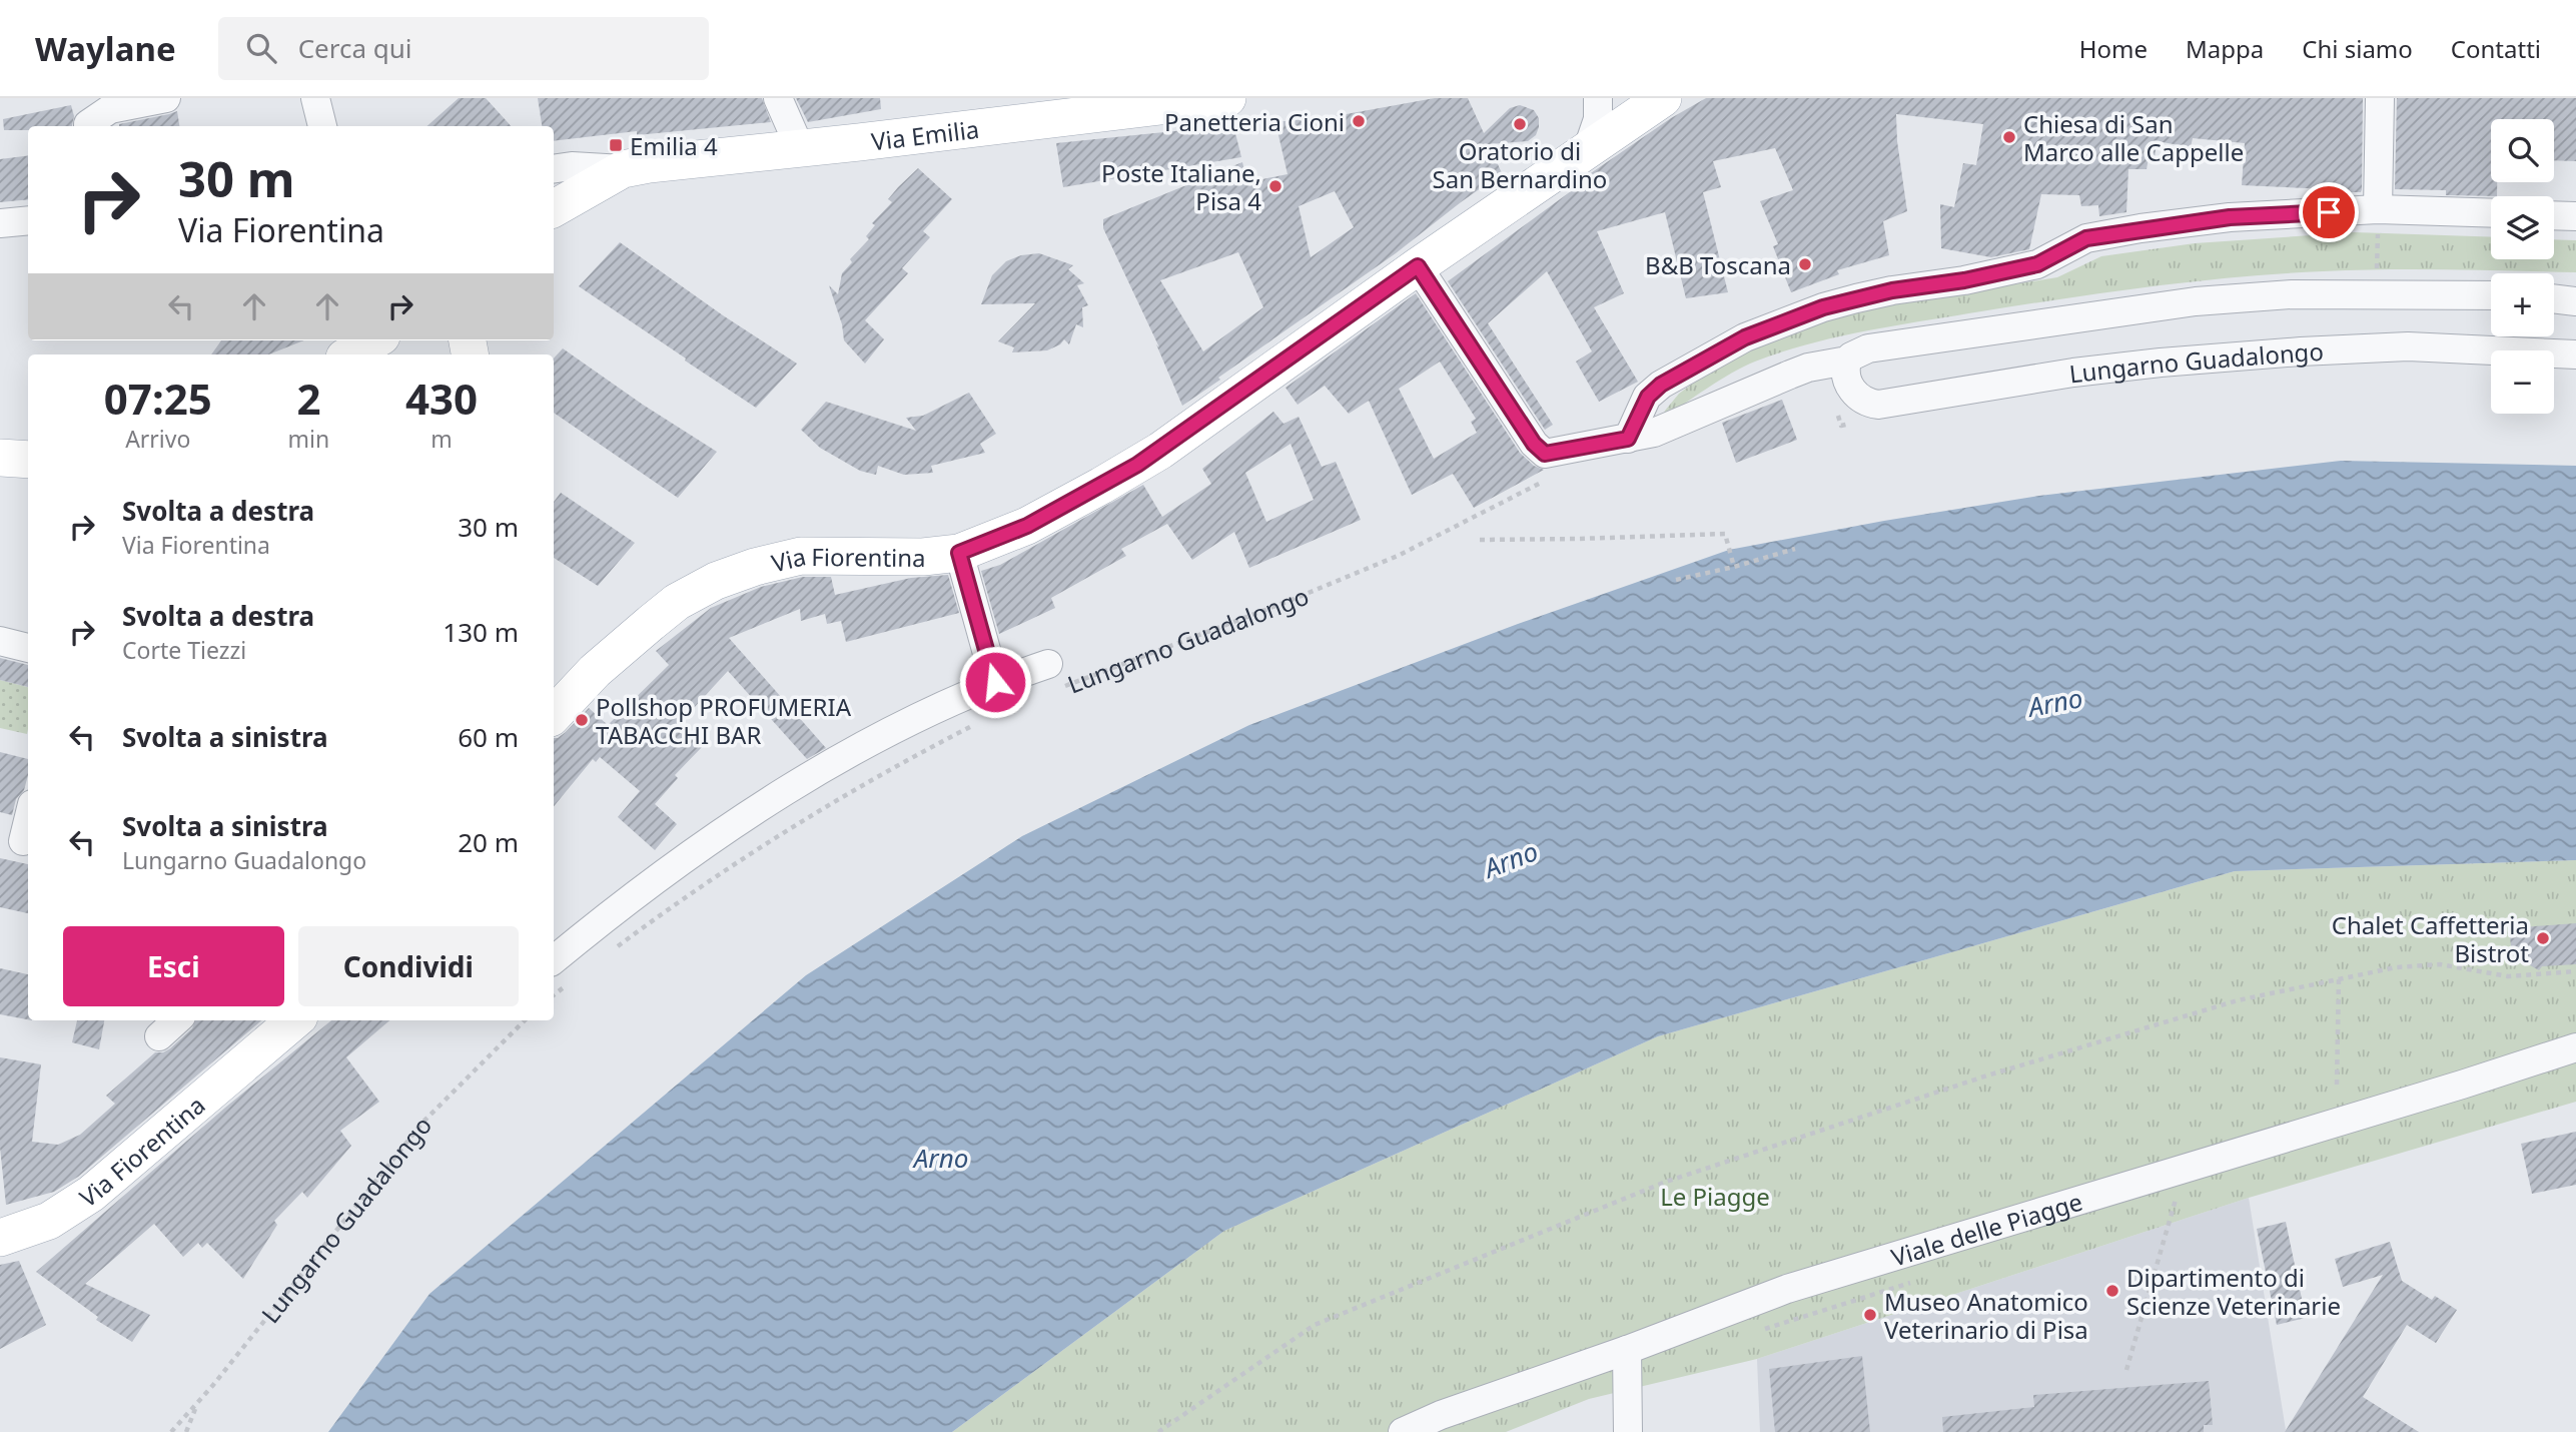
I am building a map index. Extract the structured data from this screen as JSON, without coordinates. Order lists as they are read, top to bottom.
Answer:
{
  "streets": {
    "main road": ["Via Emilia", "Via Fiorentina"],
    "street": ["Lungarno Guadalongo", "Viale delle Piagge"]
  },
  "water": ["Arno"],
  "parks": ["Le Piagge"],
  "places": {
    "other": [
      "Panetteria Cioni",
      "Oratorio di San Bernardino",
      "Chiesa di San Marco alle Cappelle",
      "Poste Italiane, Pisa 4",
      "B&B Toscana",
      "Pollshop PROFUMERIA TABACCHI BAR",
      "Chalet Caffetteria Bistrot",
      "Dipartimento di Scienze Veterinarie",
      "Museo Anatomico Veterinario di Pisa"
    ],
    "transit": ["Emilia 4"]
  },
  "page": {
    "header": "Waylane",
    "search": "Cerca qui",
    "nav": [
      "Home",
      "Mappa",
      "Chi siamo",
      "Contatti"
    ],
    "map_buttons": ["+", "−"],
    "turn": ["30 m", "Via Fiorentina"],
    "eta": [
      "07:25",
      "Arrivo",
      "2",
      "min",
      "430",
      "m"
    ],
    "list": [
      {
        "name": "Svolta a destra",
        "note": "Via Fiorentina",
        "value": "30 m"
      },
      {
        "name": "Svolta a destra",
        "note": "Corte Tiezzi",
        "value": "130 m"
      },
      {
        "name": "Svolta a sinistra",
        "value": "60 m"
      },
      {
        "name": "Svolta a sinistra",
        "note": "Lungarno Guadalongo",
        "value": "20 m"
      }
    ],
    "buttons": ["Esci", "Condividi"]
  }
}
